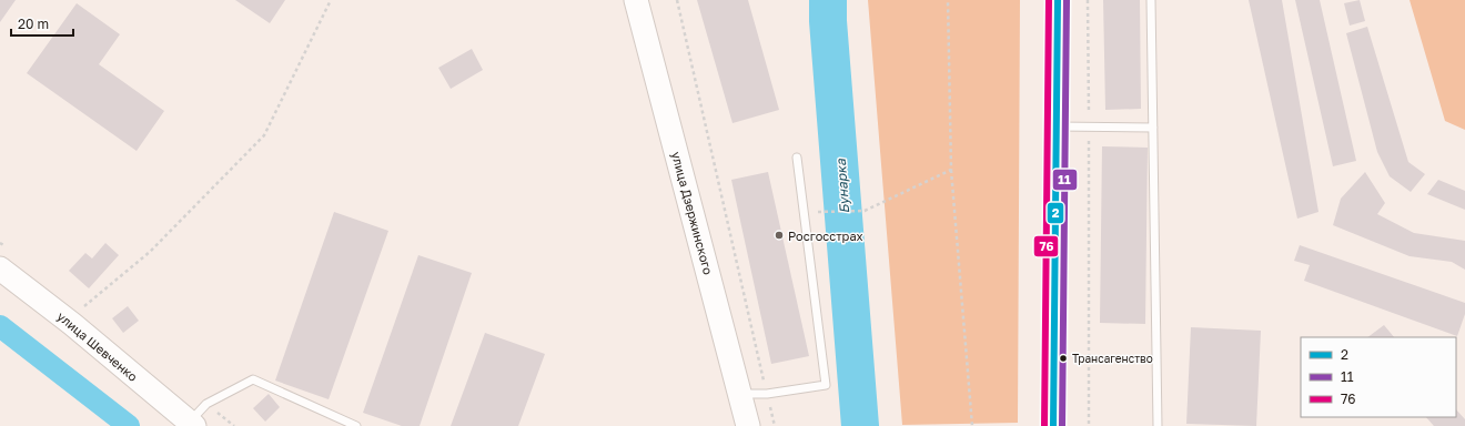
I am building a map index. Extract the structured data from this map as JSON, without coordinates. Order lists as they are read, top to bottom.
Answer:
{
  "streets": {
    "main road": ["улица Дзержинского", "улица Шевченко"]
  },
  "water": ["Бунарка"],
  "places": ["Росгосстрах", "Трансагенство"],
  "lines": ["transit line 2", "transit line 11", "transit line 76"],
  "legend": ["2", "11", "76"],
  "scale_bar": "20 m"
}
